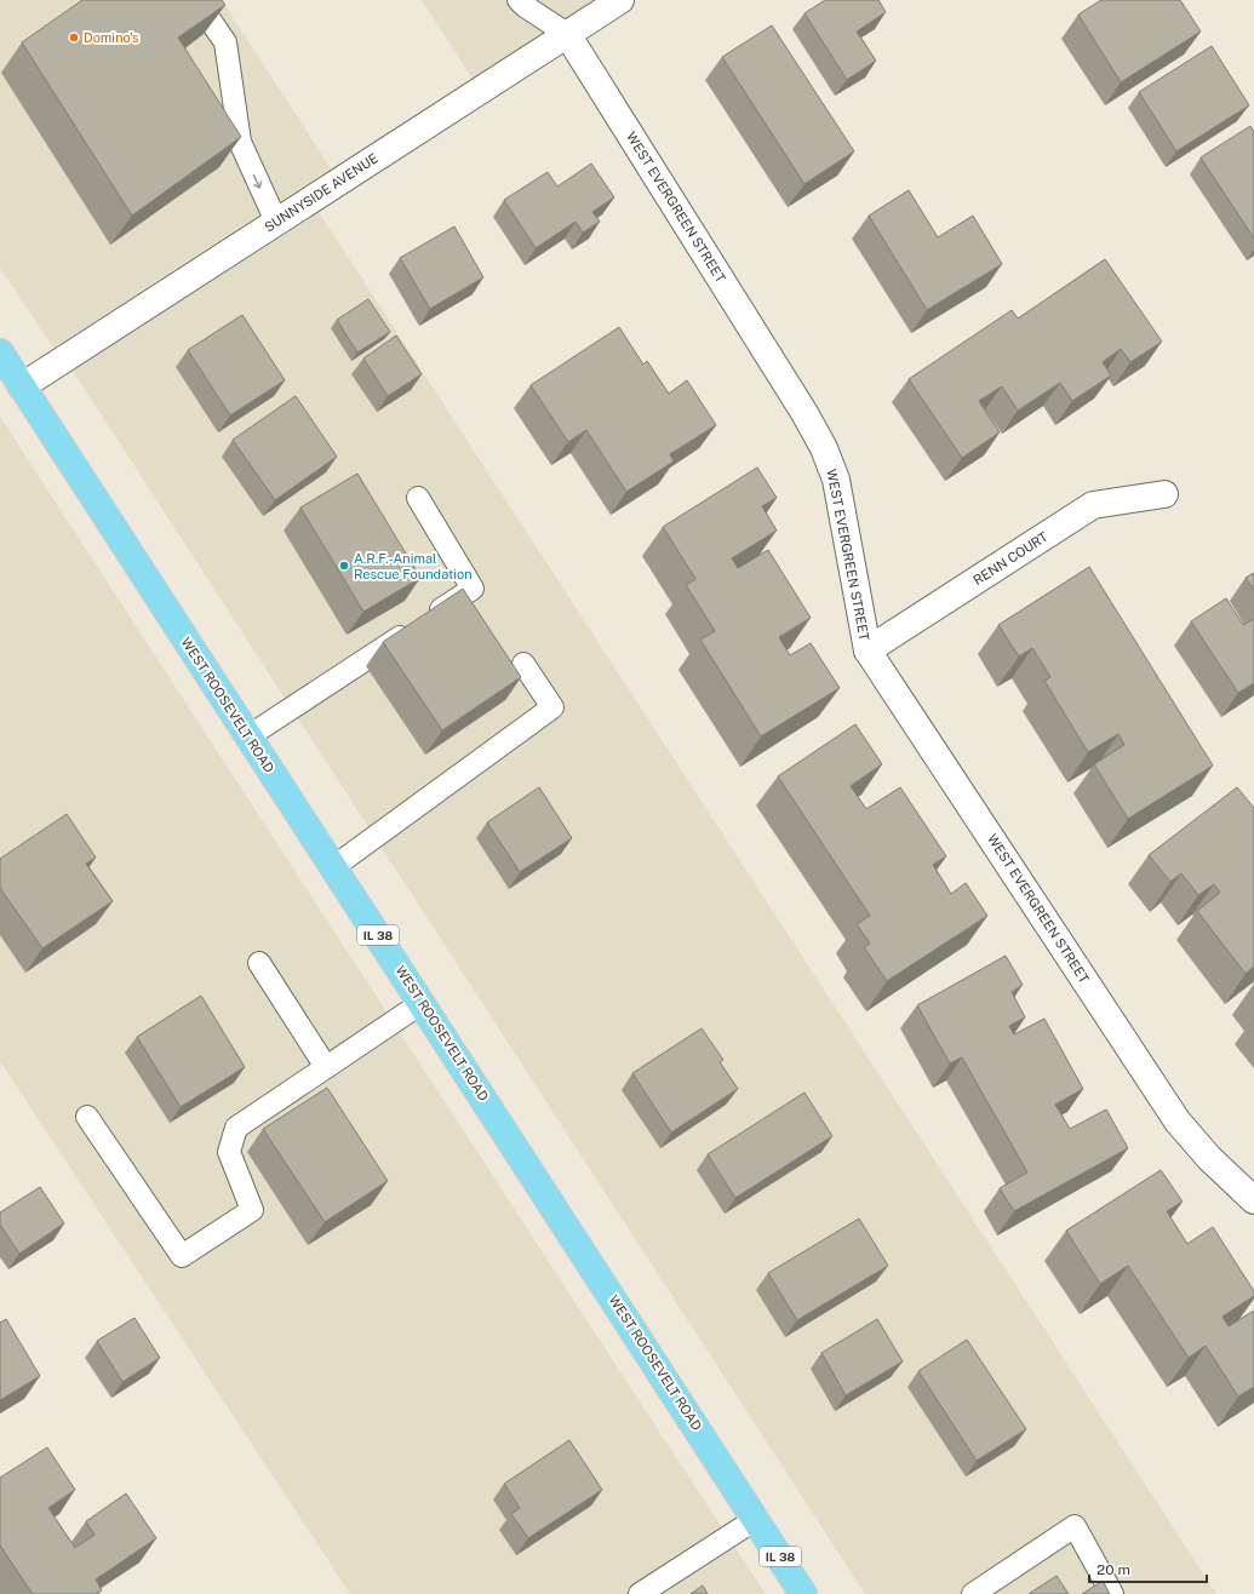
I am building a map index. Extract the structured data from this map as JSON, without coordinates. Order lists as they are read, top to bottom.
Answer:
{
  "streets": {
    "main road": ["WEST ROOSEVELT ROAD", "IL 38"],
    "street": ["SUNNYSIDE AVENUE", "WEST EVERGREEN STREET", "RENN COURT"]
  },
  "crossings": [
    ["SUNNYSIDE AVENUE", "WEST EVERGREEN STREET"],
    ["SUNNYSIDE AVENUE", "WEST ROOSEVELT ROAD"],
    ["WEST EVERGREEN STREET", "RENN COURT"]
  ],
  "places": ["Domino's", "A.R.F.-Animal Rescue Foundation"],
  "scale_bar": "20 m"
}
